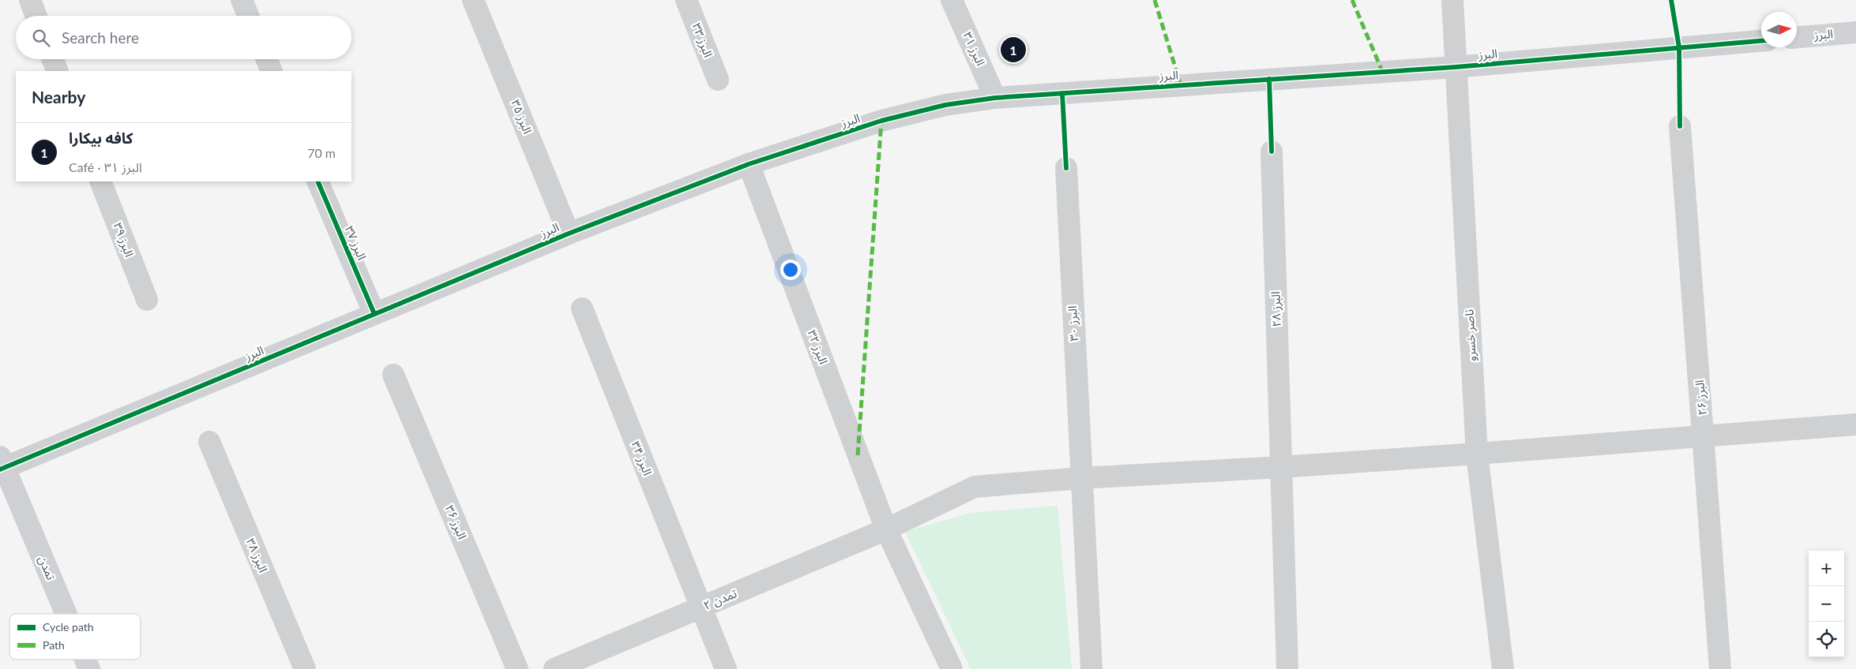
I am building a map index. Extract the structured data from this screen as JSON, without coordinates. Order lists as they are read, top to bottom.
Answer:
{
  "streets": {
    "street": [
      "البرز",
      "البرز ۳۳",
      "البرز ۳۱",
      "البرز ۳۵",
      "البرز ۳۹",
      "البرز ۳۷",
      "البرز ۲۸",
      "البرز ۳۰",
      "ناصر خسرو",
      "البرز ۳۲",
      "البرز ۲۶",
      "البرز ۳۴",
      "البرز ۳۶",
      "البرز ۳۸",
      "تمدن",
      "تمدن ۲"
    ]
  },
  "crossings": [
    ["البرز", "البرز ۳۱"],
    ["البرز", "البرز ۳۵"],
    ["البرز", "البرز ۳۷"],
    ["البرز", "ناصر خسرو"],
    ["البرز", "البرز ۳۲"],
    ["البرز", "تمدن"],
    ["البرز ۲۸", "تمدن ۲"],
    ["البرز ۳۰", "تمدن ۲"],
    ["ناصر خسرو", "تمدن ۲"],
    ["البرز ۳۲", "تمدن ۲"],
    ["البرز ۲۶", "تمدن ۲"],
    ["البرز ۳۴", "تمدن ۲"]
  ],
  "legend": ["Cycle path", "Path"],
  "north": "right",
  "page": {
    "search": "Search here",
    "pins": "1",
    "heading": "Nearby",
    "list": [
      {
        "mark": "1",
        "name": "کافه بیکارا",
        "note": "Café · البرز ۳۱",
        "value": "70 m"
      }
    ],
    "map_buttons": ["+", "−"]
  }
}
